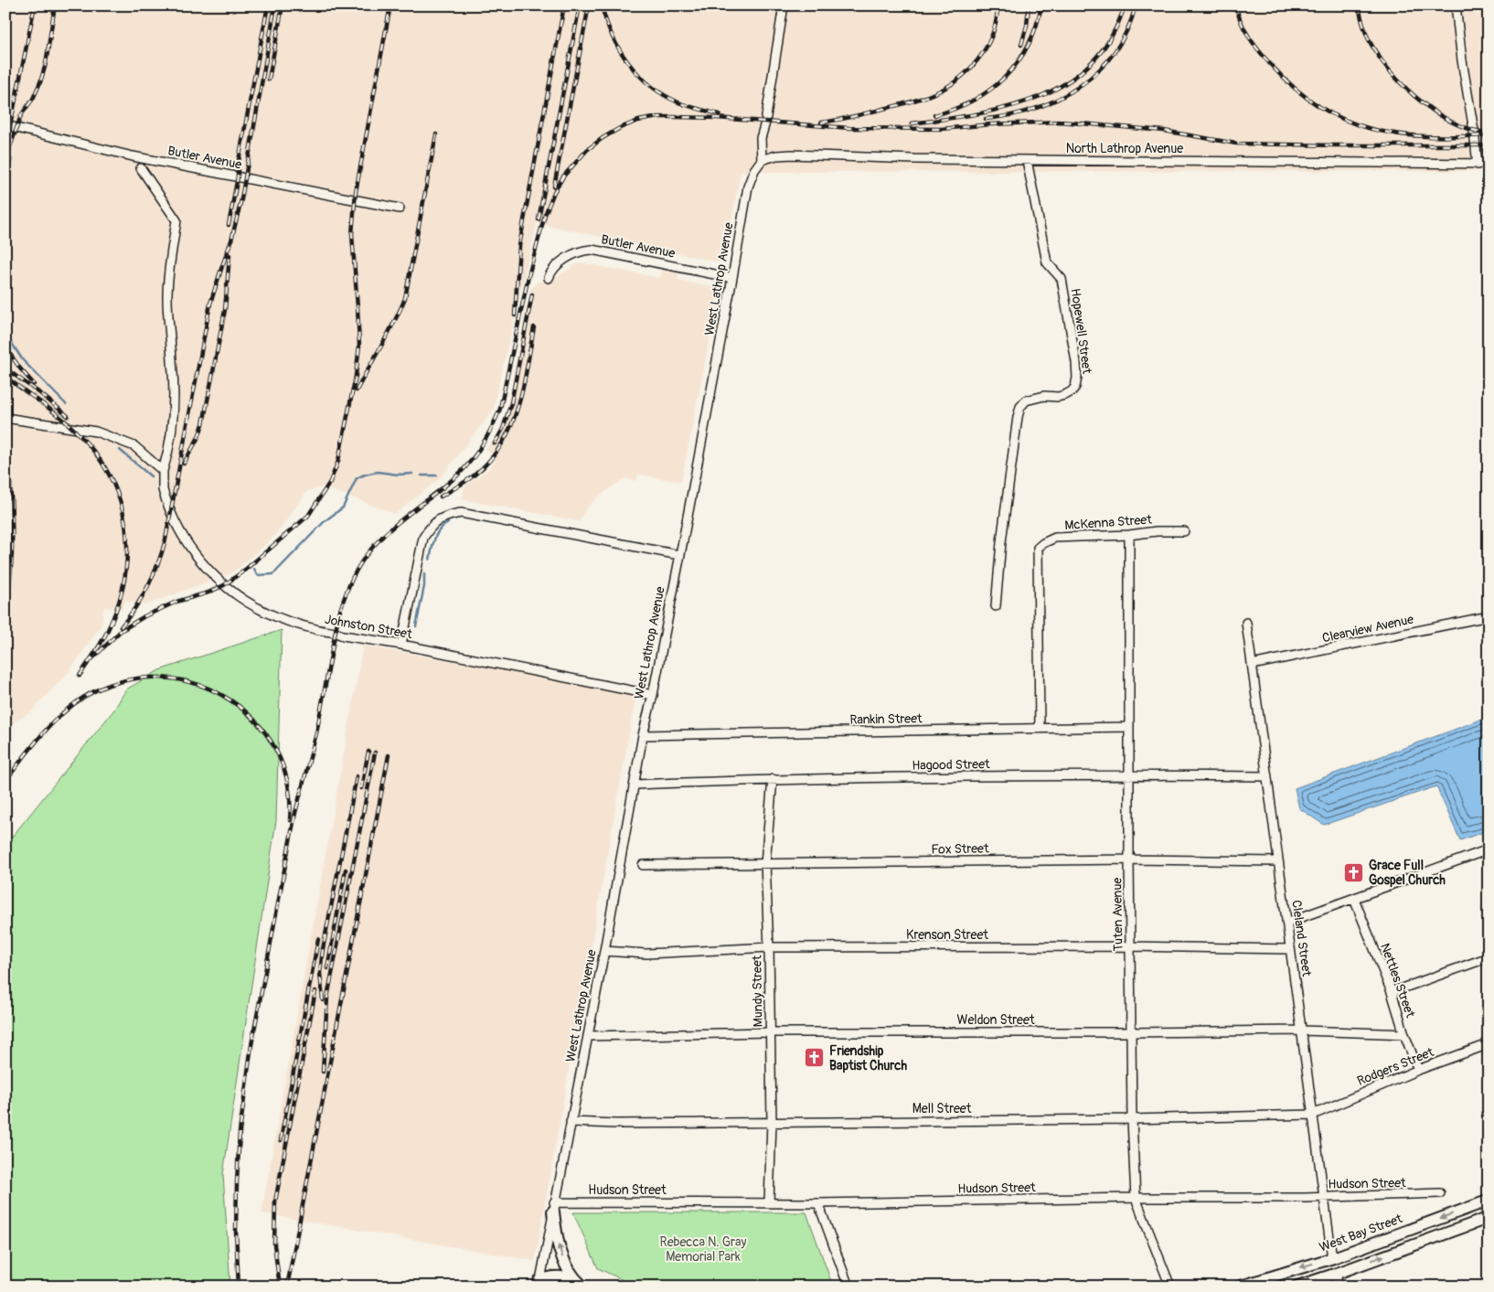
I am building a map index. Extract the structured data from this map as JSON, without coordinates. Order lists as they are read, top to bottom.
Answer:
{
  "streets": {
    "main road": ["West Bay Street"],
    "street": [
      "North Lathrop Avenue",
      "Butler Avenue",
      "West Lathrop Avenue",
      "Hopewell Street",
      "McKenna Street",
      "Johnston Street",
      "Clearview Avenue",
      "Rankin Street",
      "Hagood Street",
      "Fox Street",
      "Tuten Avenue",
      "Krenson Street",
      "Cleland Street",
      "Nettles Street",
      "Mundy Street",
      "Weldon Street",
      "Rodgers Street",
      "Mell Street",
      "Hudson Street"
    ]
  },
  "crossings": [
    ["North Lathrop Avenue", "West Lathrop Avenue"],
    ["North Lathrop Avenue", "Hopewell Street"],
    ["Butler Avenue", "West Lathrop Avenue"],
    ["West Lathrop Avenue", "Johnston Street"],
    ["West Lathrop Avenue", "Rankin Street"],
    ["West Lathrop Avenue", "Hagood Street"],
    ["West Lathrop Avenue", "Krenson Street"],
    ["West Lathrop Avenue", "Weldon Street"],
    ["West Lathrop Avenue", "Mell Street"],
    ["West Lathrop Avenue", "Hudson Street"],
    ["McKenna Street", "Rankin Street"],
    ["McKenna Street", "Tuten Avenue"],
    ["Clearview Avenue", "Cleland Street"],
    ["Rankin Street", "Tuten Avenue"],
    ["Hagood Street", "Tuten Avenue"],
    ["Hagood Street", "Cleland Street"],
    ["Hagood Street", "Mundy Street"],
    ["Fox Street", "Tuten Avenue"],
    ["Fox Street", "Cleland Street"],
    ["Fox Street", "Mundy Street"],
    ["Tuten Avenue", "Krenson Street"],
    ["Tuten Avenue", "Weldon Street"],
    ["Tuten Avenue", "Mell Street"],
    ["Tuten Avenue", "Hudson Street"],
    ["Krenson Street", "Cleland Street"],
    ["Krenson Street", "Mundy Street"],
    ["Cleland Street", "Weldon Street"],
    ["Cleland Street", "Rodgers Street"],
    ["Cleland Street", "Mell Street"],
    ["Cleland Street", "Hudson Street"],
    ["Cleland Street", "West Bay Street"],
    ["Nettles Street", "Weldon Street"],
    ["Nettles Street", "Rodgers Street"],
    ["Mundy Street", "Weldon Street"],
    ["Mundy Street", "Mell Street"],
    ["Mundy Street", "Hudson Street"],
    ["Rodgers Street", "Mell Street"]
  ],
  "parks": ["Rebecca N. Gray Memorial Park"],
  "places": {
    "church": ["Grace Full Gospel Church", "Friendship Baptist Church"]
  }
}
